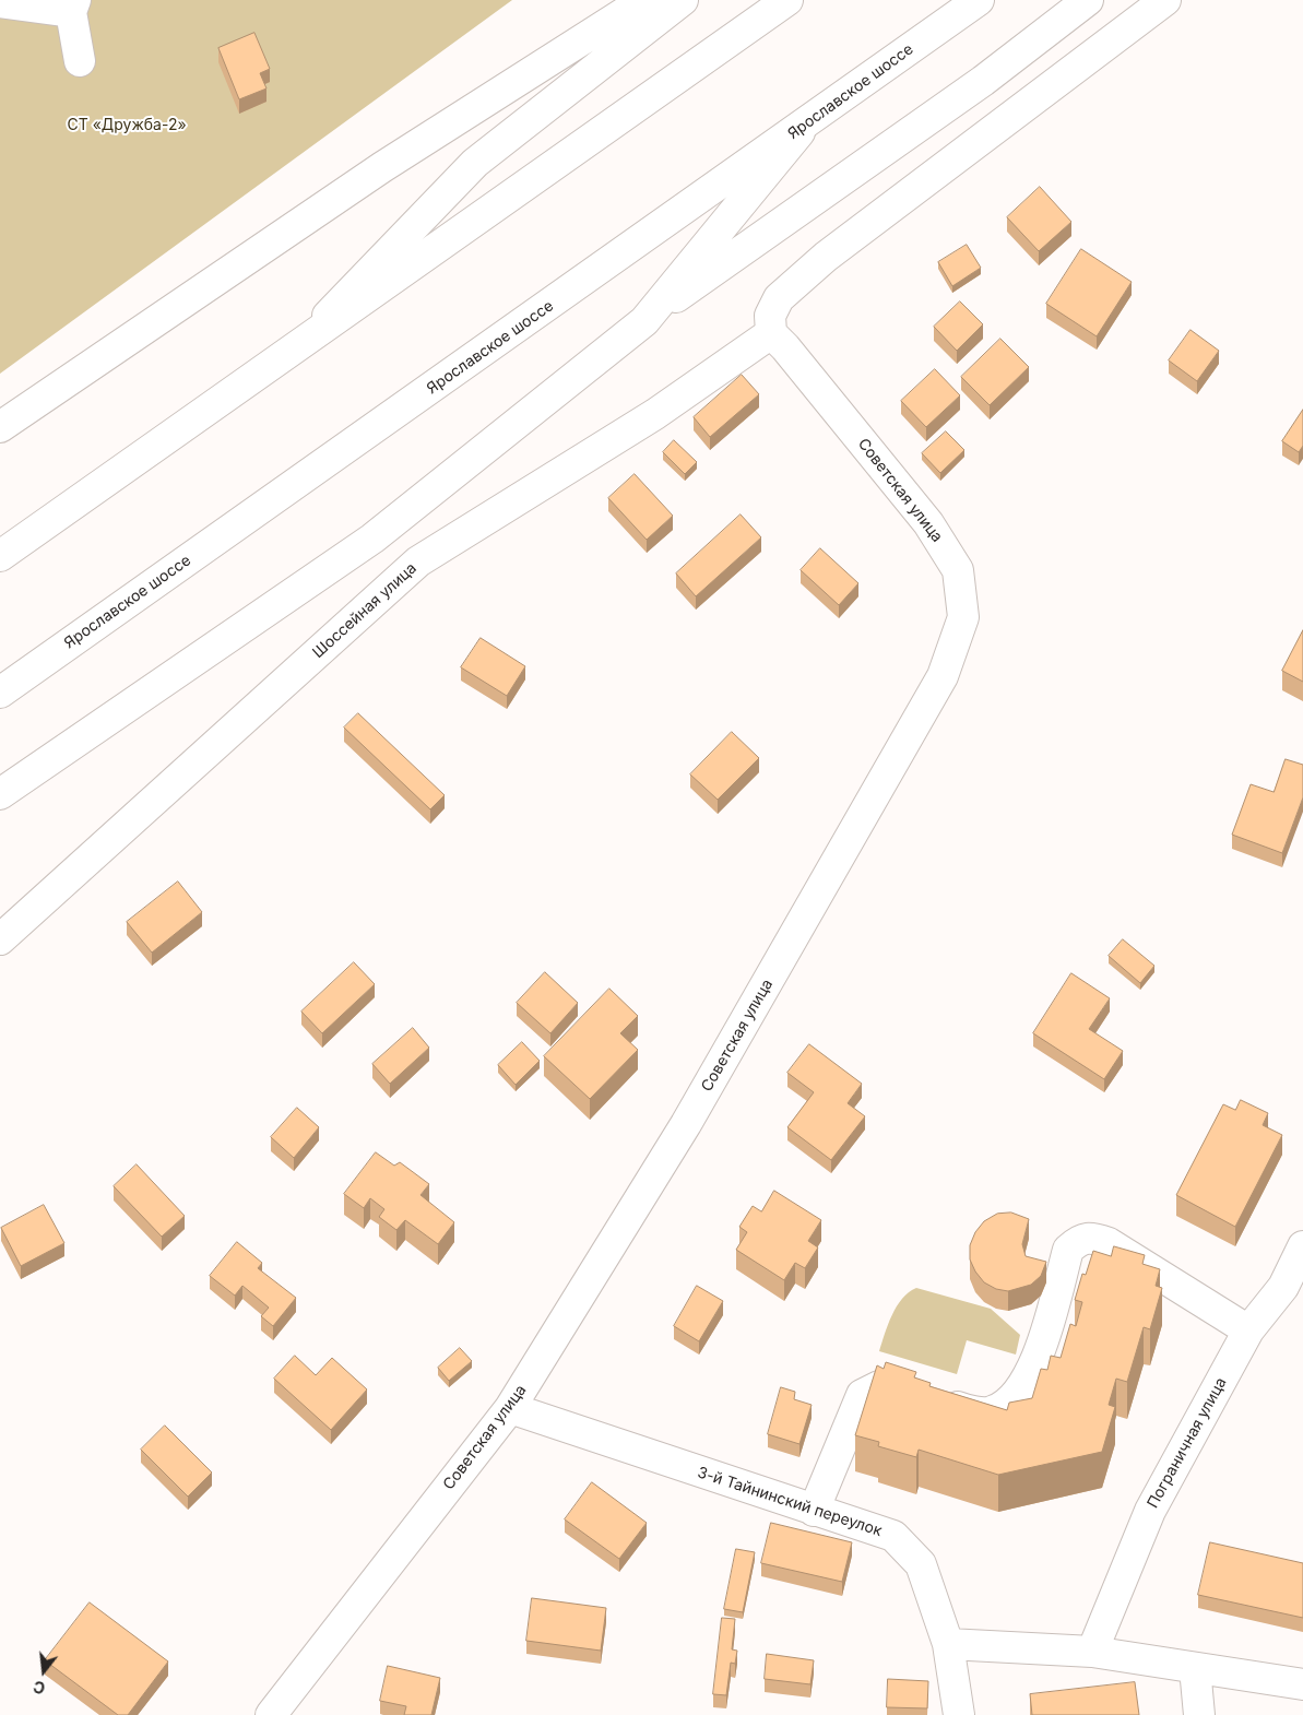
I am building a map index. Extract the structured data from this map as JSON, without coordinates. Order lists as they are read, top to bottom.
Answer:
{
  "streets": {
    "main road": [
      "Ярославское шоссе",
      "Советская улица",
      "Шоссейная улица",
      "Пограничная улица",
      "3-й Тайнинский переулок"
    ]
  },
  "crossings": [
    ["Советская улица", "Шоссейная улица"],
    ["Советская улица", "3-й Тайнинский переулок"]
  ],
  "parks": ["СТ «Дружба-2»"],
  "north": "bottom"
}
